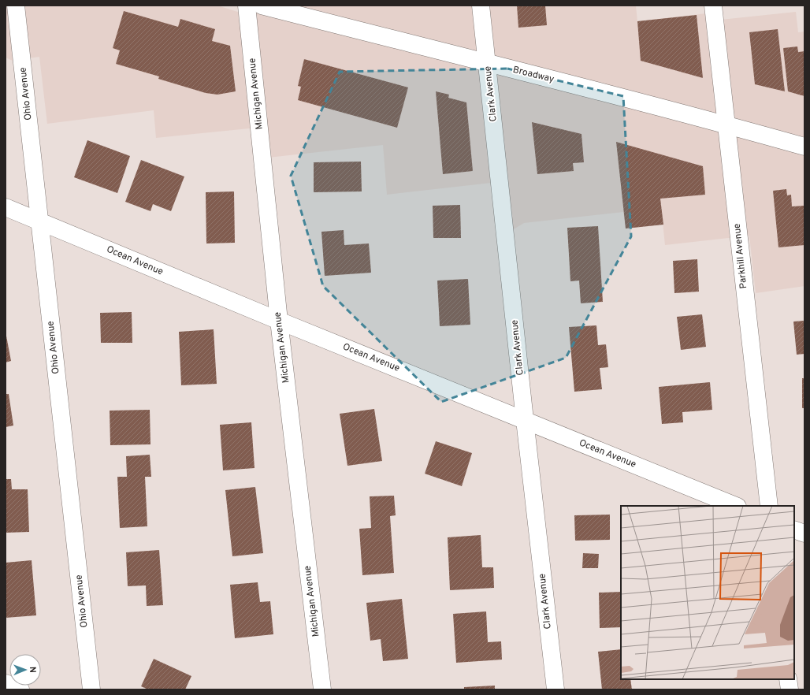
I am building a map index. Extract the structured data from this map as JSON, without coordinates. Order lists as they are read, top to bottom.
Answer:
{
  "streets": {
    "street": [
      "Broadway",
      "Ohio Avenue",
      "Michigan Avenue",
      "Clark Avenue",
      "Parkhill Avenue",
      "Ocean Avenue"
    ]
  },
  "crossings": [
    ["Broadway", "Clark Avenue"],
    ["Broadway", "Parkhill Avenue"],
    ["Ohio Avenue", "Ocean Avenue"],
    ["Michigan Avenue", "Ocean Avenue"],
    ["Clark Avenue", "Ocean Avenue"]
  ],
  "north": "right"
}
